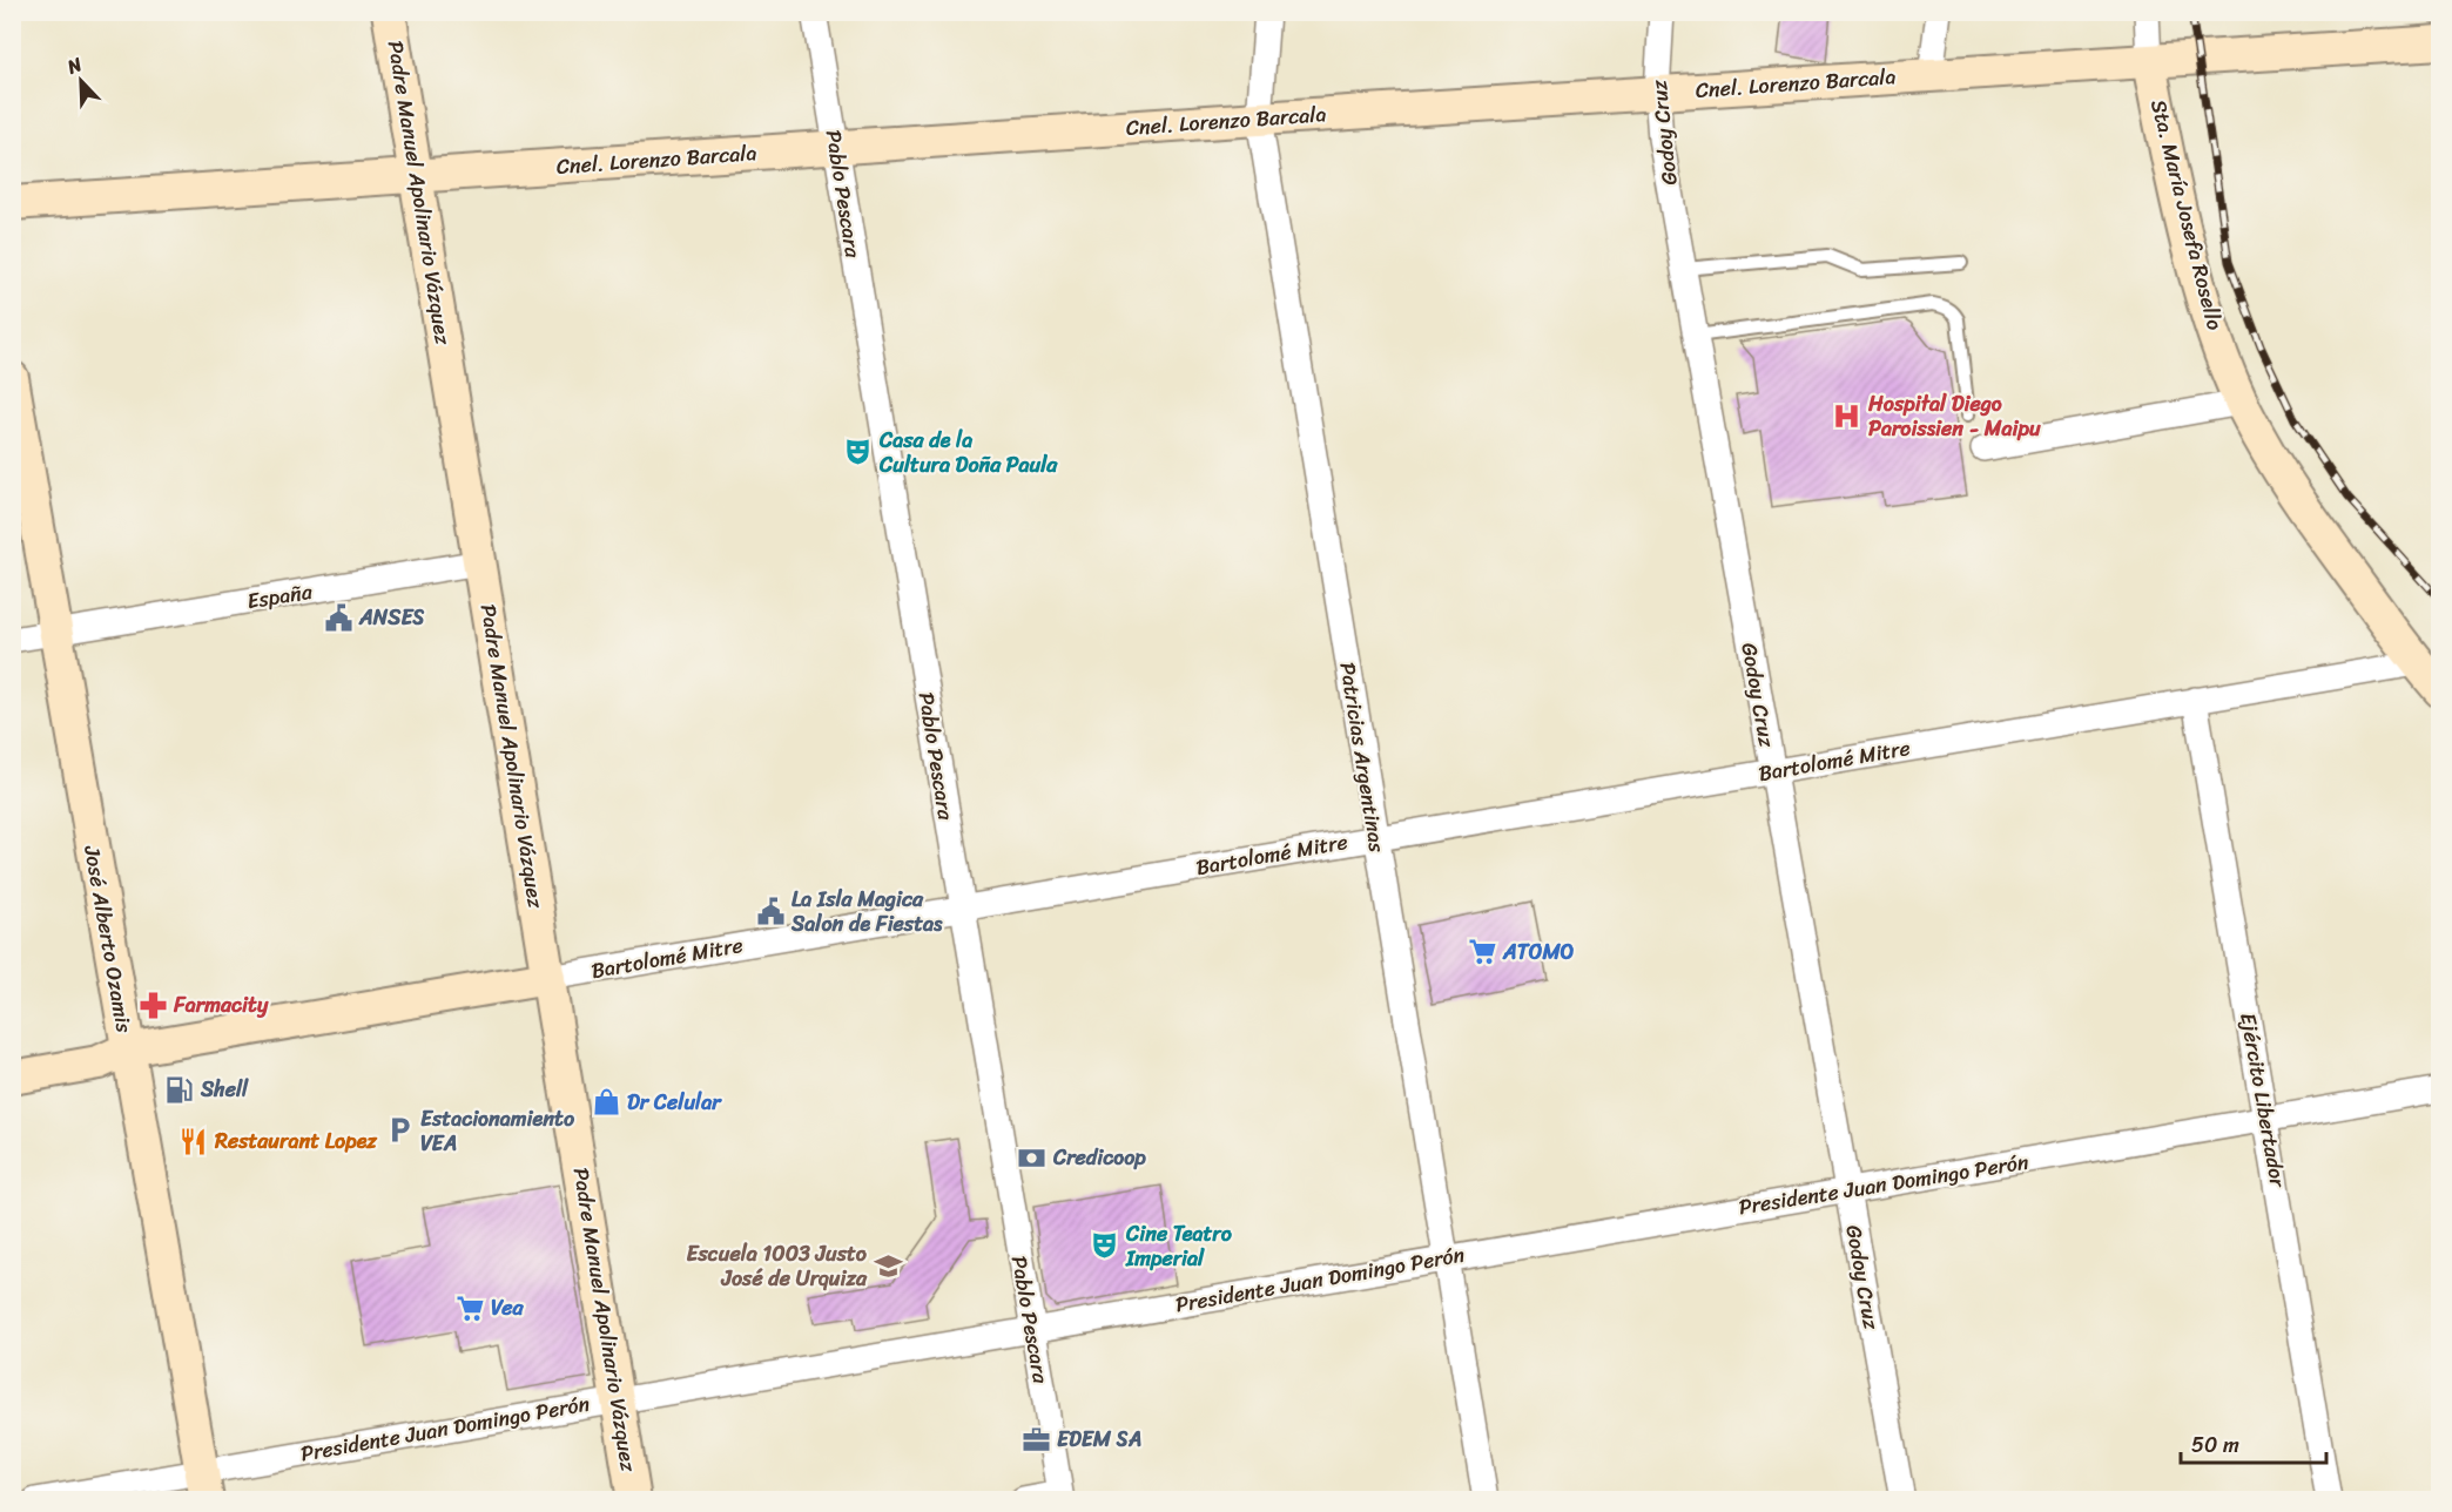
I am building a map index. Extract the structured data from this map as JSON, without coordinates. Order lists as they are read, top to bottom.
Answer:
{
  "streets": {
    "street": [
      "Cnel. Lorenzo Barcala",
      "Godoy Cruz",
      "Padre Manuel Apolinario Vázquez",
      "Pablo Pescara",
      "Sta. María Josefa Rosello",
      "España",
      "Patricias Argentinas",
      "Bartolomé Mitre",
      "José Alberto Ozamis",
      "Ejército Libertador",
      "Presidente Juan Domingo Perón"
    ]
  },
  "crossings": [
    ["Cnel. Lorenzo Barcala", "Godoy Cruz"],
    ["Cnel. Lorenzo Barcala", "Padre Manuel Apolinario Vázquez"],
    ["Cnel. Lorenzo Barcala", "Pablo Pescara"],
    ["Cnel. Lorenzo Barcala", "Sta. María Josefa Rosello"],
    ["Cnel. Lorenzo Barcala", "Patricias Argentinas"],
    ["Godoy Cruz", "Bartolomé Mitre"],
    ["Godoy Cruz", "Presidente Juan Domingo Perón"],
    ["Padre Manuel Apolinario Vázquez", "España"],
    ["Padre Manuel Apolinario Vázquez", "Bartolomé Mitre"],
    ["Padre Manuel Apolinario Vázquez", "Presidente Juan Domingo Perón"],
    ["Pablo Pescara", "Bartolomé Mitre"],
    ["Pablo Pescara", "Presidente Juan Domingo Perón"],
    ["Sta. María Josefa Rosello", "Bartolomé Mitre"],
    ["España", "José Alberto Ozamis"],
    ["Patricias Argentinas", "Bartolomé Mitre"],
    ["Patricias Argentinas", "Presidente Juan Domingo Perón"],
    ["Bartolomé Mitre", "José Alberto Ozamis"],
    ["Bartolomé Mitre", "Ejército Libertador"],
    ["José Alberto Ozamis", "Presidente Juan Domingo Perón"],
    ["Ejército Libertador", "Presidente Juan Domingo Perón"]
  ],
  "places": {
    "hospital": ["Hospital Diego Paroissien - Maipu"],
    "theatre": ["Casa de la Cultura Doña Paula", "Cine Teatro Imperial"],
    "public building": ["ANSES", "La Isla Magica Salon de Fiestas"],
    "supermarket": ["ATOMO", "Vea"],
    "pharmacy": ["Farmacity"],
    "fuel station": ["Shell"],
    "shop": ["Dr Celular"],
    "parking": ["Estacionamiento VEA"],
    "restaurant": ["Restaurant Lopez"],
    "bank": ["Credicoop"],
    "school or university": ["Escuela 1003 Justo José de Urquiza"],
    "office": ["EDEM SA"]
  },
  "scale_bar": "50 m",
  "north": "top left"
}
